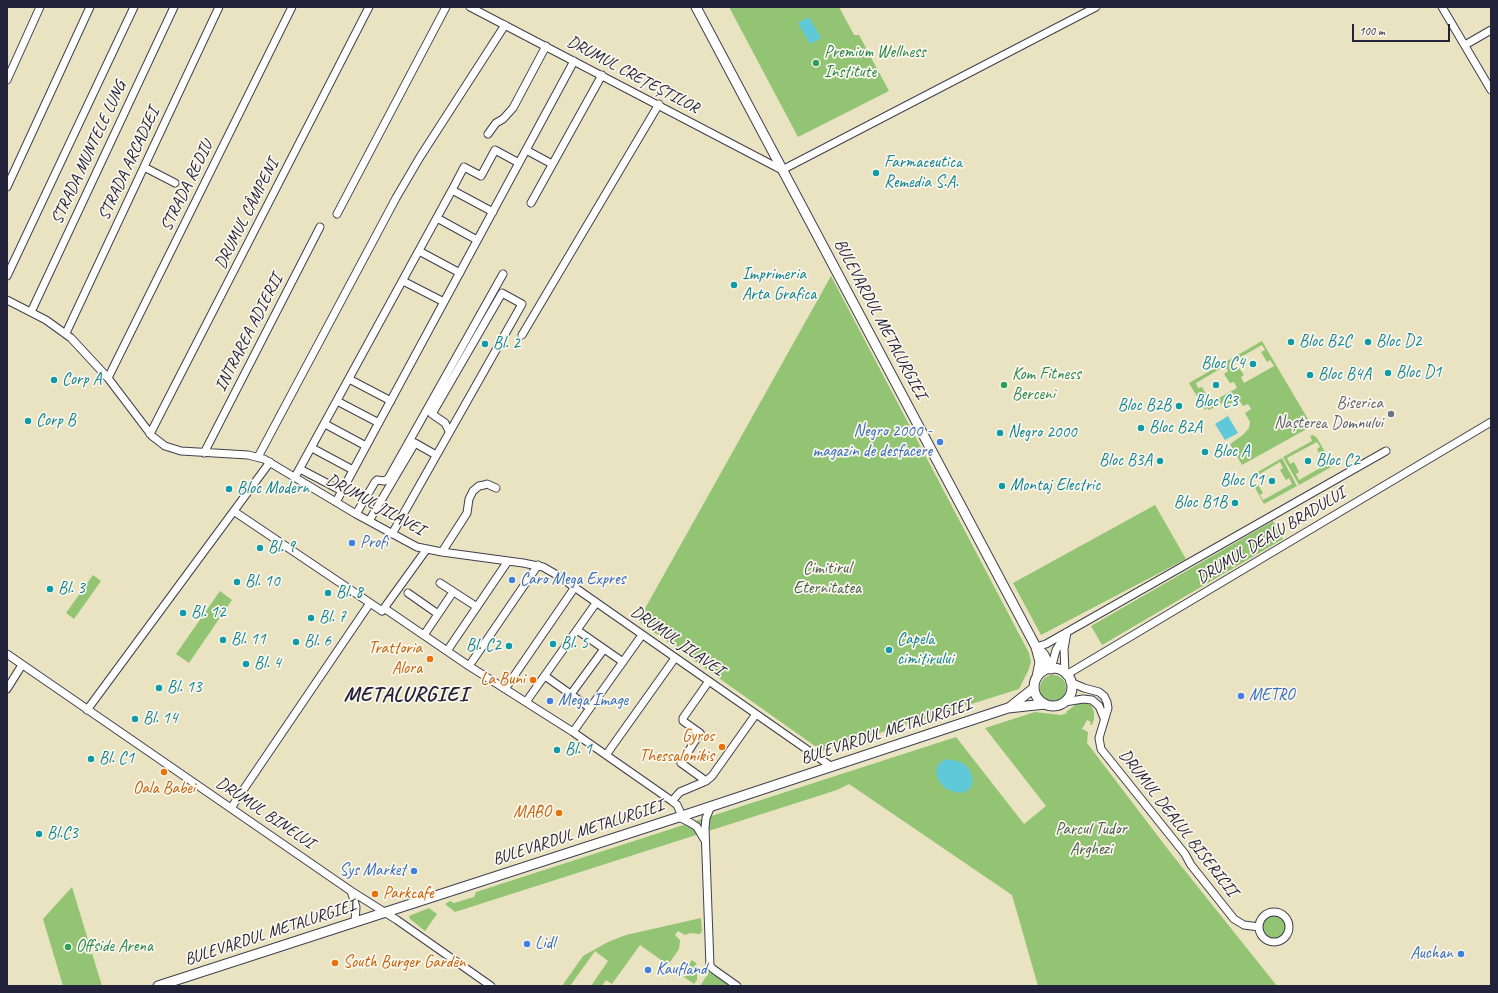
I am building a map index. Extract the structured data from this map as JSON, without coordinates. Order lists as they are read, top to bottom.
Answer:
{
  "streets": {
    "main road": ["BULEVARDUL METALURGIEI"],
    "street": [
      "DRUMUL CREȚEȘTILOR",
      "STRADA MUNTELE LUNG",
      "STRADA ARCADIEI",
      "STRADA REDIU",
      "DRUMUL CÂMPENI",
      "INTRAREA ADIERII",
      "DRUMUL JILAVEI",
      "DRUMUL DEALU BRADULUI",
      "DRUMUL BINELUI",
      "DRUMUL DEALUL BISERICII"
    ]
  },
  "crossings": [
    ["DRUMUL CREȚEȘTILOR", "BULEVARDUL METALURGIEI"],
    ["STRADA MUNTELE LUNG", "DRUMUL JILAVEI"],
    ["STRADA ARCADIEI", "DRUMUL JILAVEI"],
    ["STRADA REDIU", "DRUMUL JILAVEI"],
    ["DRUMUL CÂMPENI", "DRUMUL JILAVEI"],
    ["BULEVARDUL METALURGIEI", "DRUMUL JILAVEI"],
    ["BULEVARDUL METALURGIEI", "DRUMUL DEALU BRADULUI"],
    ["BULEVARDUL METALURGIEI", "DRUMUL BINELUI"],
    ["BULEVARDUL METALURGIEI", "DRUMUL DEALUL BISERICII"],
    ["INTRAREA ADIERII", "DRUMUL JILAVEI"],
    ["DRUMUL DEALU BRADULUI", "DRUMUL DEALUL BISERICII"]
  ],
  "districts": ["METALURGIEI"],
  "parks": ["Cimitirul Eternitatea", "Parcul Tudor Arghezi"],
  "places": [
    "Premium Wellness Institute",
    "Farmaceutica Remedia S.A.",
    "Imprimeria Arta Grafica",
    "Bloc B2C",
    "Bloc D2",
    "Bl. 2",
    "Bloc C4",
    "Bloc D1",
    "Bloc B4A",
    "Corp A",
    "Kom Fitness Berceni",
    "Bloc C3",
    "Bloc B2B",
    "Biserica Nașterea Domnului",
    "Corp B",
    "Bloc B2A",
    "Negro 2000",
    "Negro 2000 - magazin de desfacere",
    "Bloc A",
    "Bloc B3A",
    "Bloc C2",
    "Bloc C1",
    "Montaj Electric",
    "Bloc Modern",
    "Bloc B1B",
    "Profi",
    "Bl. 9",
    "Caro Mega Expres",
    "Bl. 10",
    "Bl. 3",
    "Bl. 8",
    "Bl. 12",
    "Bl. 7",
    "Bl. 11",
    "Bl. 6",
    "Bl. 5",
    "Bl. C2",
    "Capela cimitirului",
    "Trattoria Alora",
    "Bl. 4",
    "La Buni",
    "Bl. 13",
    "METRO",
    "Mega Image",
    "Bl. 14",
    "Gyros Thessalonikis",
    "Bl. 1",
    "Bl. C1",
    "Oala Babei",
    "MABO",
    "Bl.C3",
    "Sys Market",
    "Parkcafe",
    "Lidl",
    "Offside Arena",
    "Auchan",
    "South Burger Garden",
    "Kaufland"
  ],
  "scale_bar": "100 m"
}
